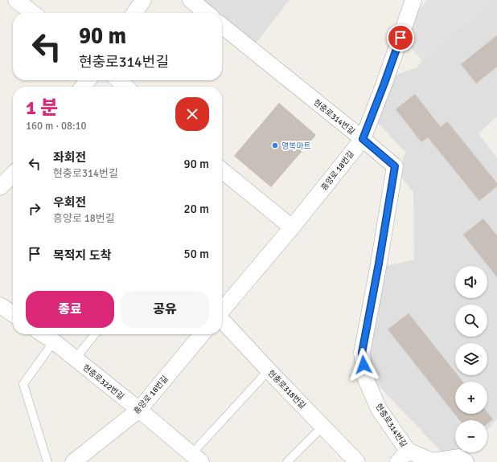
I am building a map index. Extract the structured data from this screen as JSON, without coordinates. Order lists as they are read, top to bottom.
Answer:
{
  "streets": {
    "street": [
      "현충로314번길",
      "흥양로 18번길",
      "현충로322번길",
      "현충로318번길"
    ]
  },
  "crossings": [
    ["현충로314번길", "흥양로 18번길"],
    ["흥양로 18번길", "현충로322번길"],
    ["현충로322번길", "현충로318번길"]
  ],
  "places": ["영복마트"],
  "page": {
    "turn": ["90 m", "현충로314번길"],
    "heading": ["1 분", "160 m · 08:10"],
    "list": [
      {
        "name": "좌회전",
        "note": "현충로314번길",
        "value": "90 m"
      },
      {
        "name": "우회전",
        "note": "흥양로 18번길",
        "value": "20 m"
      },
      {
        "name": "목적지 도착",
        "value": "50 m"
      }
    ],
    "map_buttons": ["+", "−"],
    "buttons": ["종료", "공유"]
  }
}
